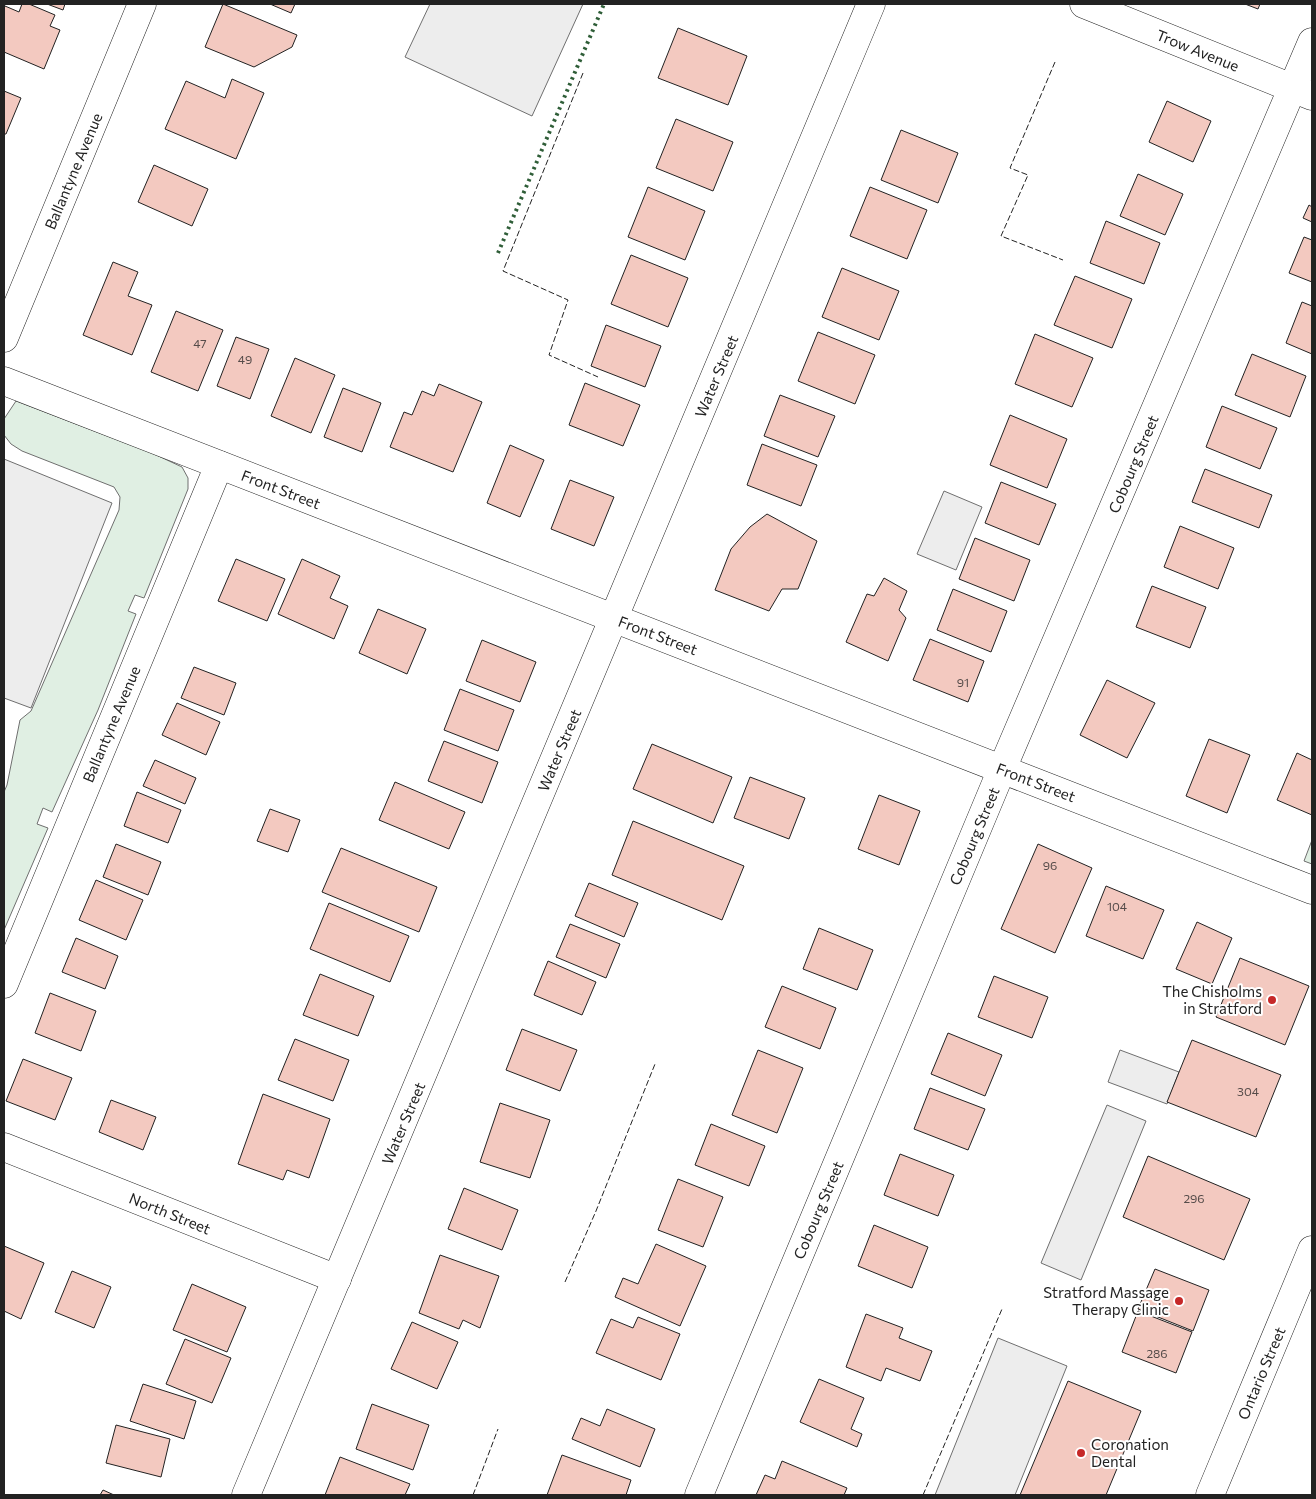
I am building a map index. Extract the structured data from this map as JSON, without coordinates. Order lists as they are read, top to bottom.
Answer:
{
  "streets": {
    "street": [
      "Trow Avenue",
      "Ballantyne Avenue",
      "Water Street",
      "Cobourg Street",
      "Front Street",
      "North Street",
      "Ontario Street"
    ]
  },
  "crossings": [
    ["Trow Avenue", "Cobourg Street"],
    ["Ballantyne Avenue", "Front Street"],
    ["Water Street", "Front Street"],
    ["Water Street", "North Street"],
    ["Cobourg Street", "Front Street"]
  ],
  "places": ["The Chisholms in Stratford", "Stratford Massage Therapy Clinic", "Coronation Dental"],
  "house_numbers": [
    "47",
    "49",
    "91",
    "96",
    "104",
    "304",
    "296",
    "286"
  ]
}
